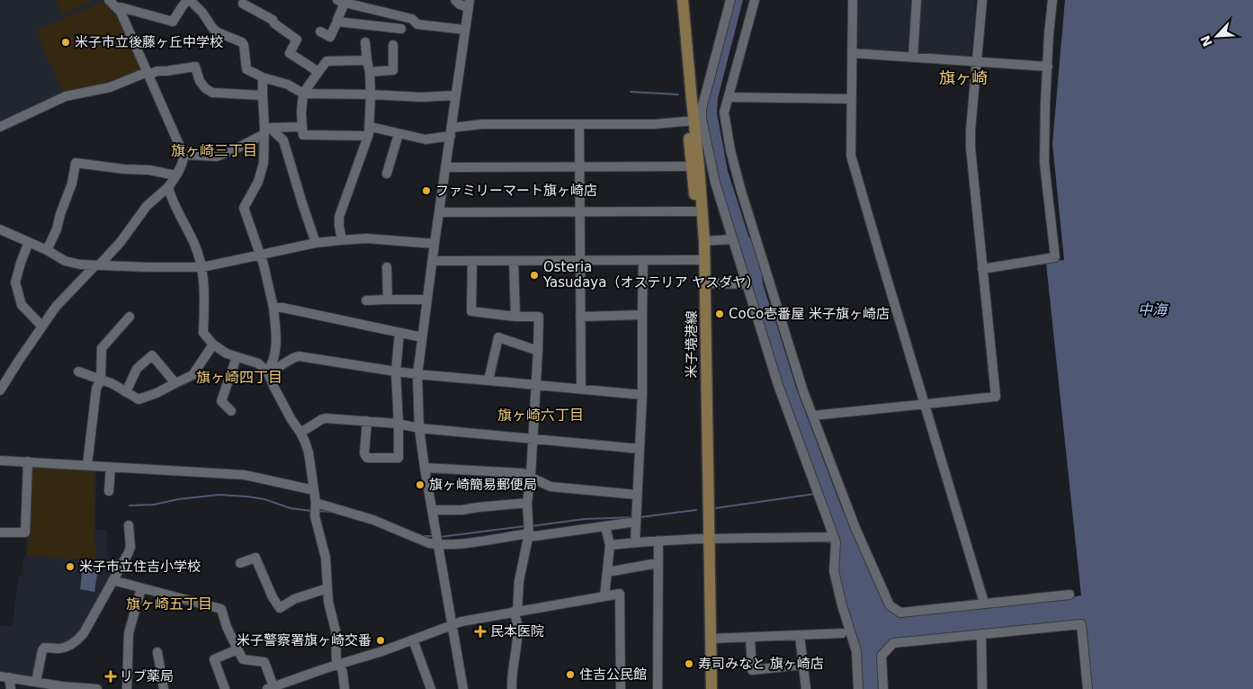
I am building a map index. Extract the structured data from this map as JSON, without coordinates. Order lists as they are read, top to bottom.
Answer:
{
  "streets": {
    "main road": ["米子境港線"]
  },
  "districts": [
    "旗ヶ崎",
    "旗ヶ崎三丁目",
    "旗ヶ崎四丁目",
    "旗ヶ崎六丁目",
    "旗ヶ崎五丁目"
  ],
  "water": ["中海"],
  "places": {
    "other": [
      "米子市立後藤ヶ丘中学校",
      "ファミリーマート旗ヶ崎店",
      "Osteria Yasudaya（オステリア ヤスダヤ）",
      "CoCo壱番屋 米子旗ヶ崎店",
      "旗ヶ崎簡易郵便局",
      "米子市立住吉小学校",
      "米子警察署旗ヶ崎交番",
      "寿司みなと 旗ヶ崎店",
      "住吉公民館"
    ],
    "health": ["民本医院", "リブ薬局"]
  },
  "north": "bottom left"
}
